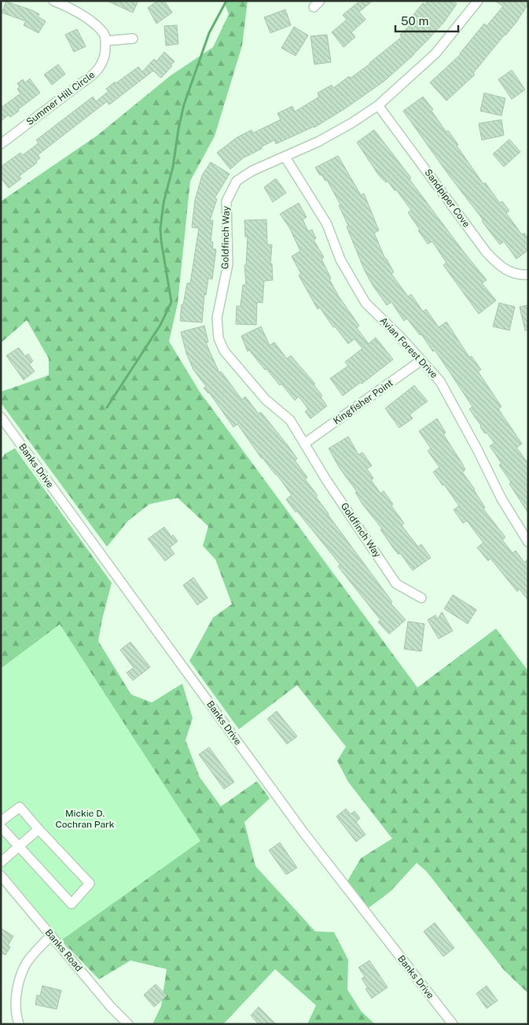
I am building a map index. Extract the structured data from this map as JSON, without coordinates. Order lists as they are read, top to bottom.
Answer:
{
  "streets": {
    "street": [
      "Summer Hill Circle",
      "Sandpiper Cove",
      "Goldfinch Way",
      "Avian Forest Drive",
      "Kingfisher Point",
      "Banks Drive",
      "Banks Road"
    ]
  },
  "crossings": [
    ["Sandpiper Cove", "Goldfinch Way"],
    ["Goldfinch Way", "Avian Forest Drive"],
    ["Goldfinch Way", "Kingfisher Point"],
    ["Avian Forest Drive", "Kingfisher Point"]
  ],
  "parks": ["Mickie D. Cochran Park"],
  "scale_bar": "50 m"
}
